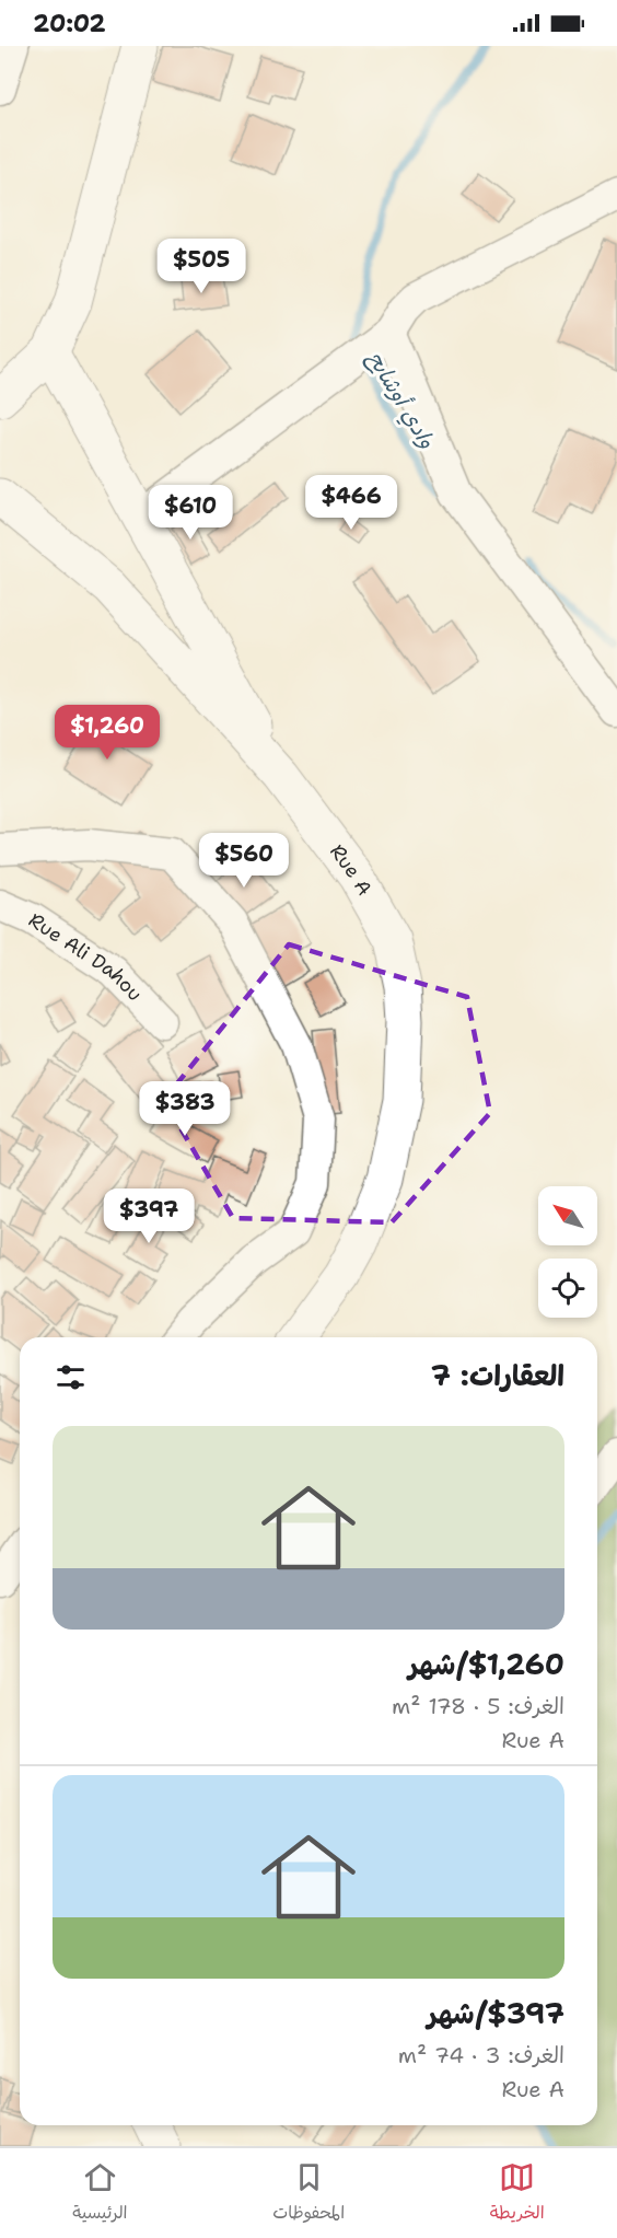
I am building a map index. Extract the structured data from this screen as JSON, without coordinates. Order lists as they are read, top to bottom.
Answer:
{
  "streets": {
    "street": ["Rue A", "Rue Ali Dahou"]
  },
  "water": ["وادي أوشايح"],
  "north": "top left",
  "page": {
    "status": "20:02",
    "price": [
      "$505",
      "$466",
      "$610",
      "$1,260",
      "$560",
      "$383",
      "$397"
    ],
    "heading": "العقارات: 7",
    "list": [
      {
        "name": "$1,260/شهر",
        "note": "الغرف: 5 · 178 m² · Rue A"
      },
      {
        "name": "$397/شهر",
        "note": "الغرف: 3 · 74 m² · Rue A"
      }
    ],
    "tabs": ["الخريطة", "المحفوظات", "الرئيسية"]
  }
}
